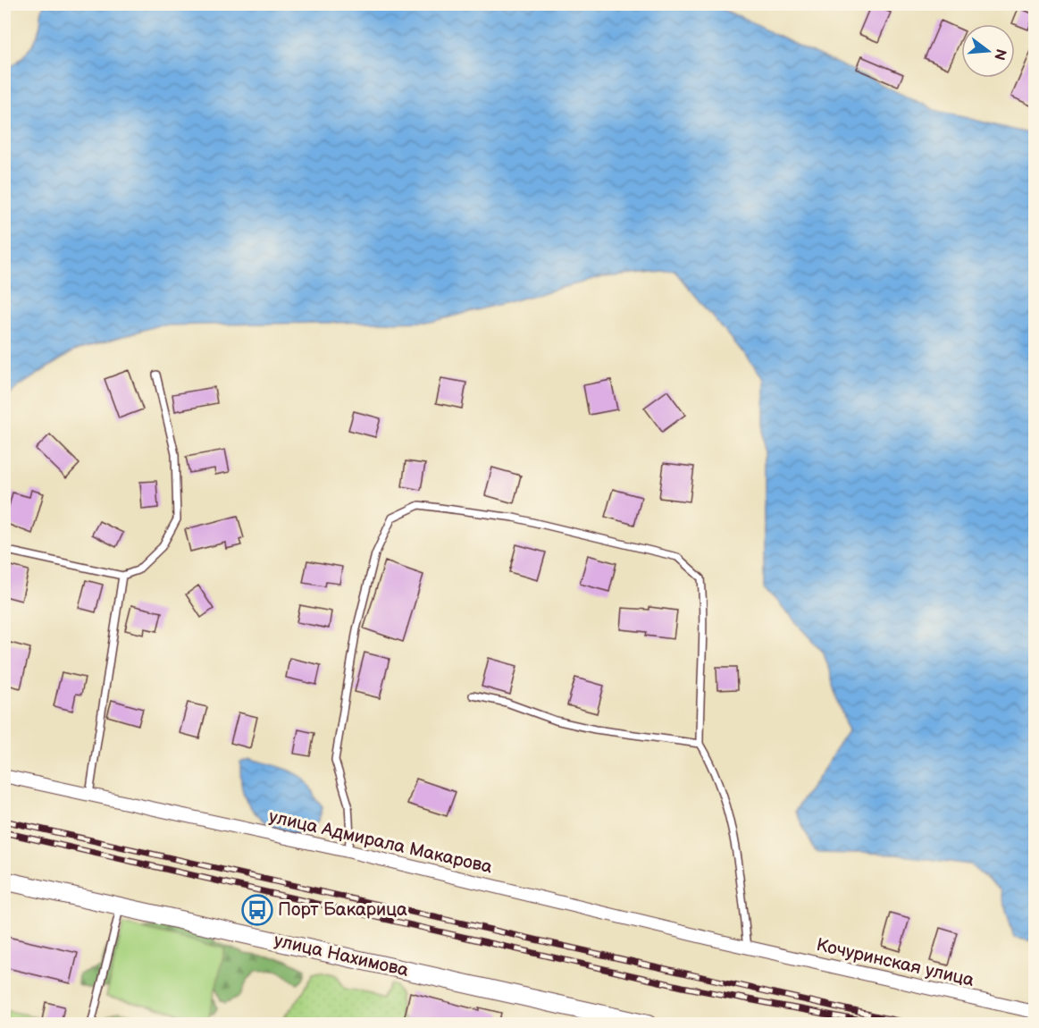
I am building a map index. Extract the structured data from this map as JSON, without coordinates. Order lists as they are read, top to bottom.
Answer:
{
  "streets": {
    "main road": ["улица Нахимова"],
    "street": ["улица Адмирала Макарова", "Кочуринская улица"]
  },
  "crossings": [
    ["улица Адмирала Макарова", "Кочуринская улица"]
  ],
  "places": {
    "bus stop": ["Порт Бакарица"]
  },
  "north": "right"
}
